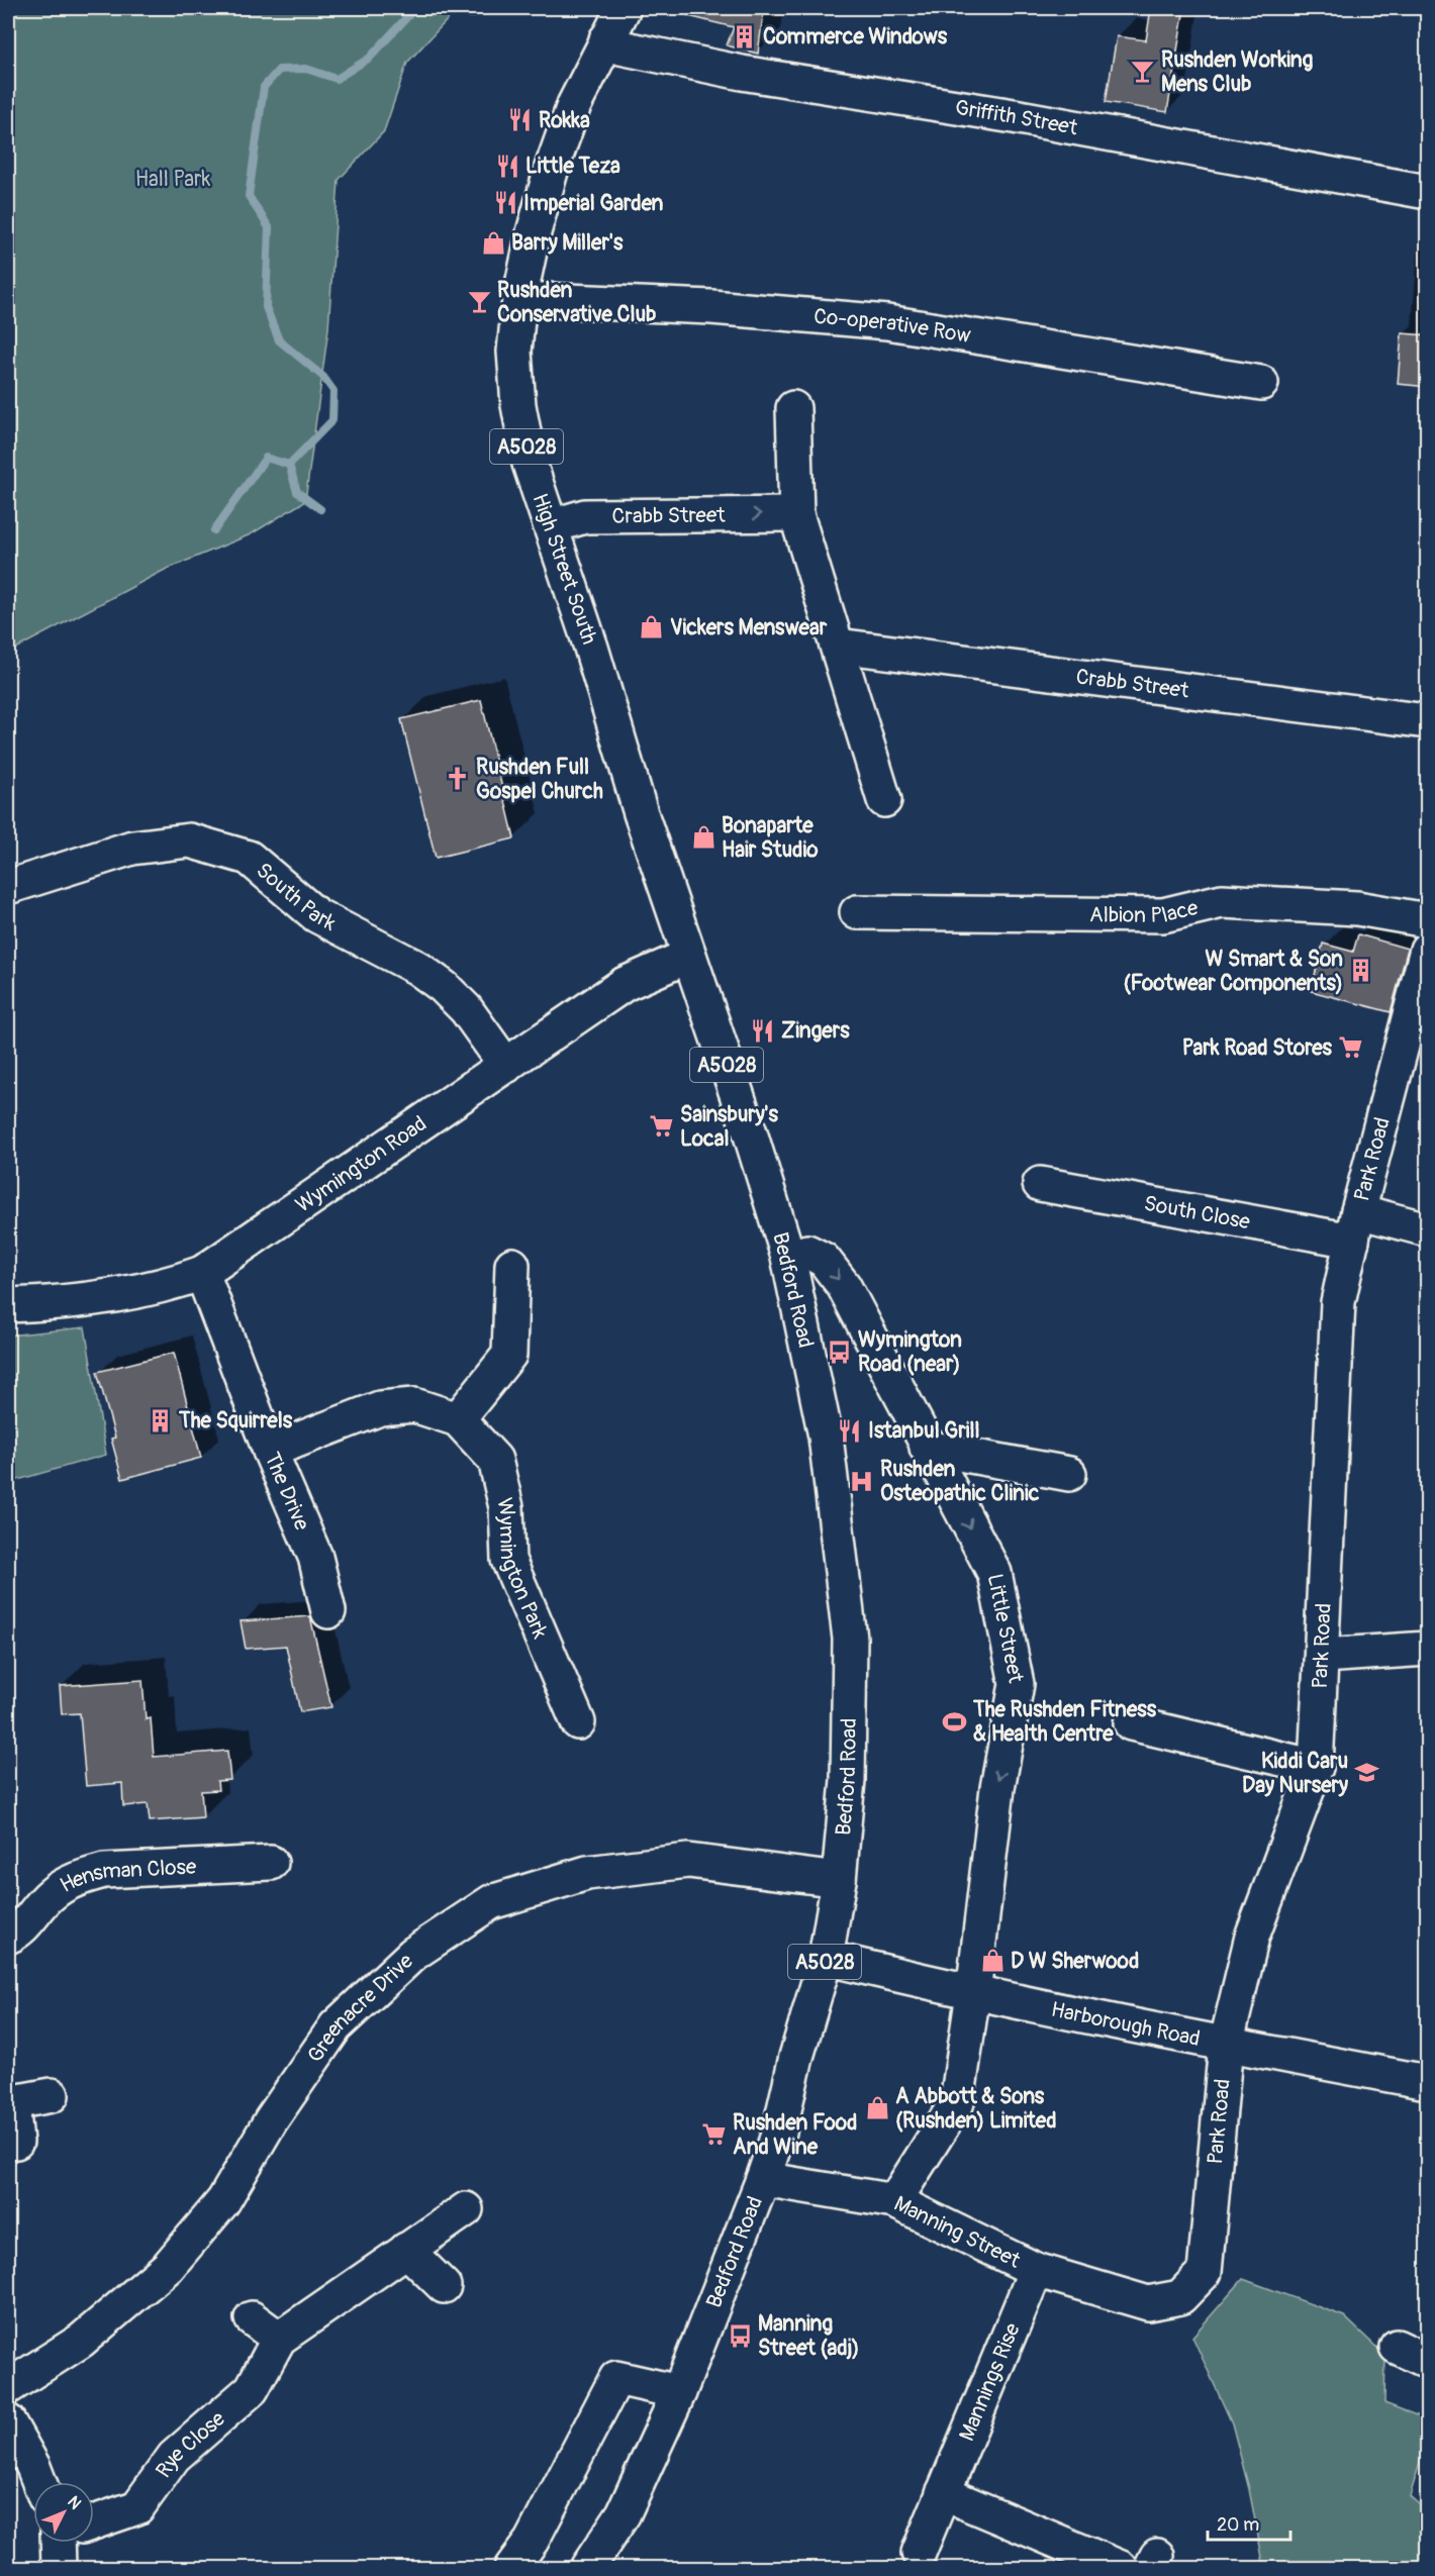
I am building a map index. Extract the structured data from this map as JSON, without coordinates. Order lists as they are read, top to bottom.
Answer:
{
  "streets": {
    "street": [
      "Griffith Street",
      "Co-operative Row",
      "A5028",
      "Crabb Street",
      "High Street South",
      "South Park",
      "Albion Place",
      "Park Road",
      "Wymington Road",
      "South Close",
      "Bedford Road",
      "The Drive",
      "Wymington Park",
      "Little Street",
      "Hensman Close",
      "Greenacre Drive",
      "Harborough Road",
      "Manning Street",
      "Mannings Rise",
      "Rye Close"
    ]
  },
  "crossings": [
    ["Griffith Street", "High Street South"],
    ["Co-operative Row", "High Street South"],
    ["Crabb Street", "High Street South"],
    ["High Street South", "Wymington Road"],
    ["High Street South", "Bedford Road"],
    ["South Park", "Wymington Road"],
    ["Park Road", "South Close"],
    ["Park Road", "Harborough Road"],
    ["Park Road", "Manning Street"],
    ["Wymington Road", "Bedford Road"],
    ["Wymington Road", "The Drive"],
    ["Bedford Road", "Little Street"],
    ["Bedford Road", "Greenacre Drive"],
    ["Bedford Road", "Harborough Road"],
    ["Bedford Road", "Manning Street"],
    ["The Drive", "Wymington Park"],
    ["Little Street", "Harborough Road"],
    ["Little Street", "Manning Street"],
    ["Manning Street", "Mannings Rise"]
  ],
  "one_way": ["Little Street"],
  "parks": ["Hall Park"],
  "places": {
    "building": ["Commerce Windows", "W Smart & Son (Footwear Components)", "The Squirrels"],
    "bar": ["Rushden Working Mens Club", "Rushden Conservative Club"],
    "restaurant": [
      "Rokka",
      "Little Teza",
      "Imperial Garden",
      "Zingers",
      "Istanbul Grill"
    ],
    "shop": [
      "Barry Miller's",
      "Vickers Menswear",
      "Bonaparte Hair Studio",
      "D W Sherwood",
      "A Abbott & Sons (Rushden) Limited"
    ],
    "church": ["Rushden Full Gospel Church"],
    "supermarket": ["Park Road Stores", "Sainsbury's Local", "Rushden Food And Wine"],
    "bus stop": ["Wymington Road (near)", "Manning Street (adj)"],
    "hospital": ["Rushden Osteopathic Clinic"],
    "sports": ["The Rushden Fitness & Health Centre"],
    "school or university": ["Kiddi Caru Day Nursery"]
  },
  "scale_bar": "20 m",
  "north": "top right"
}
